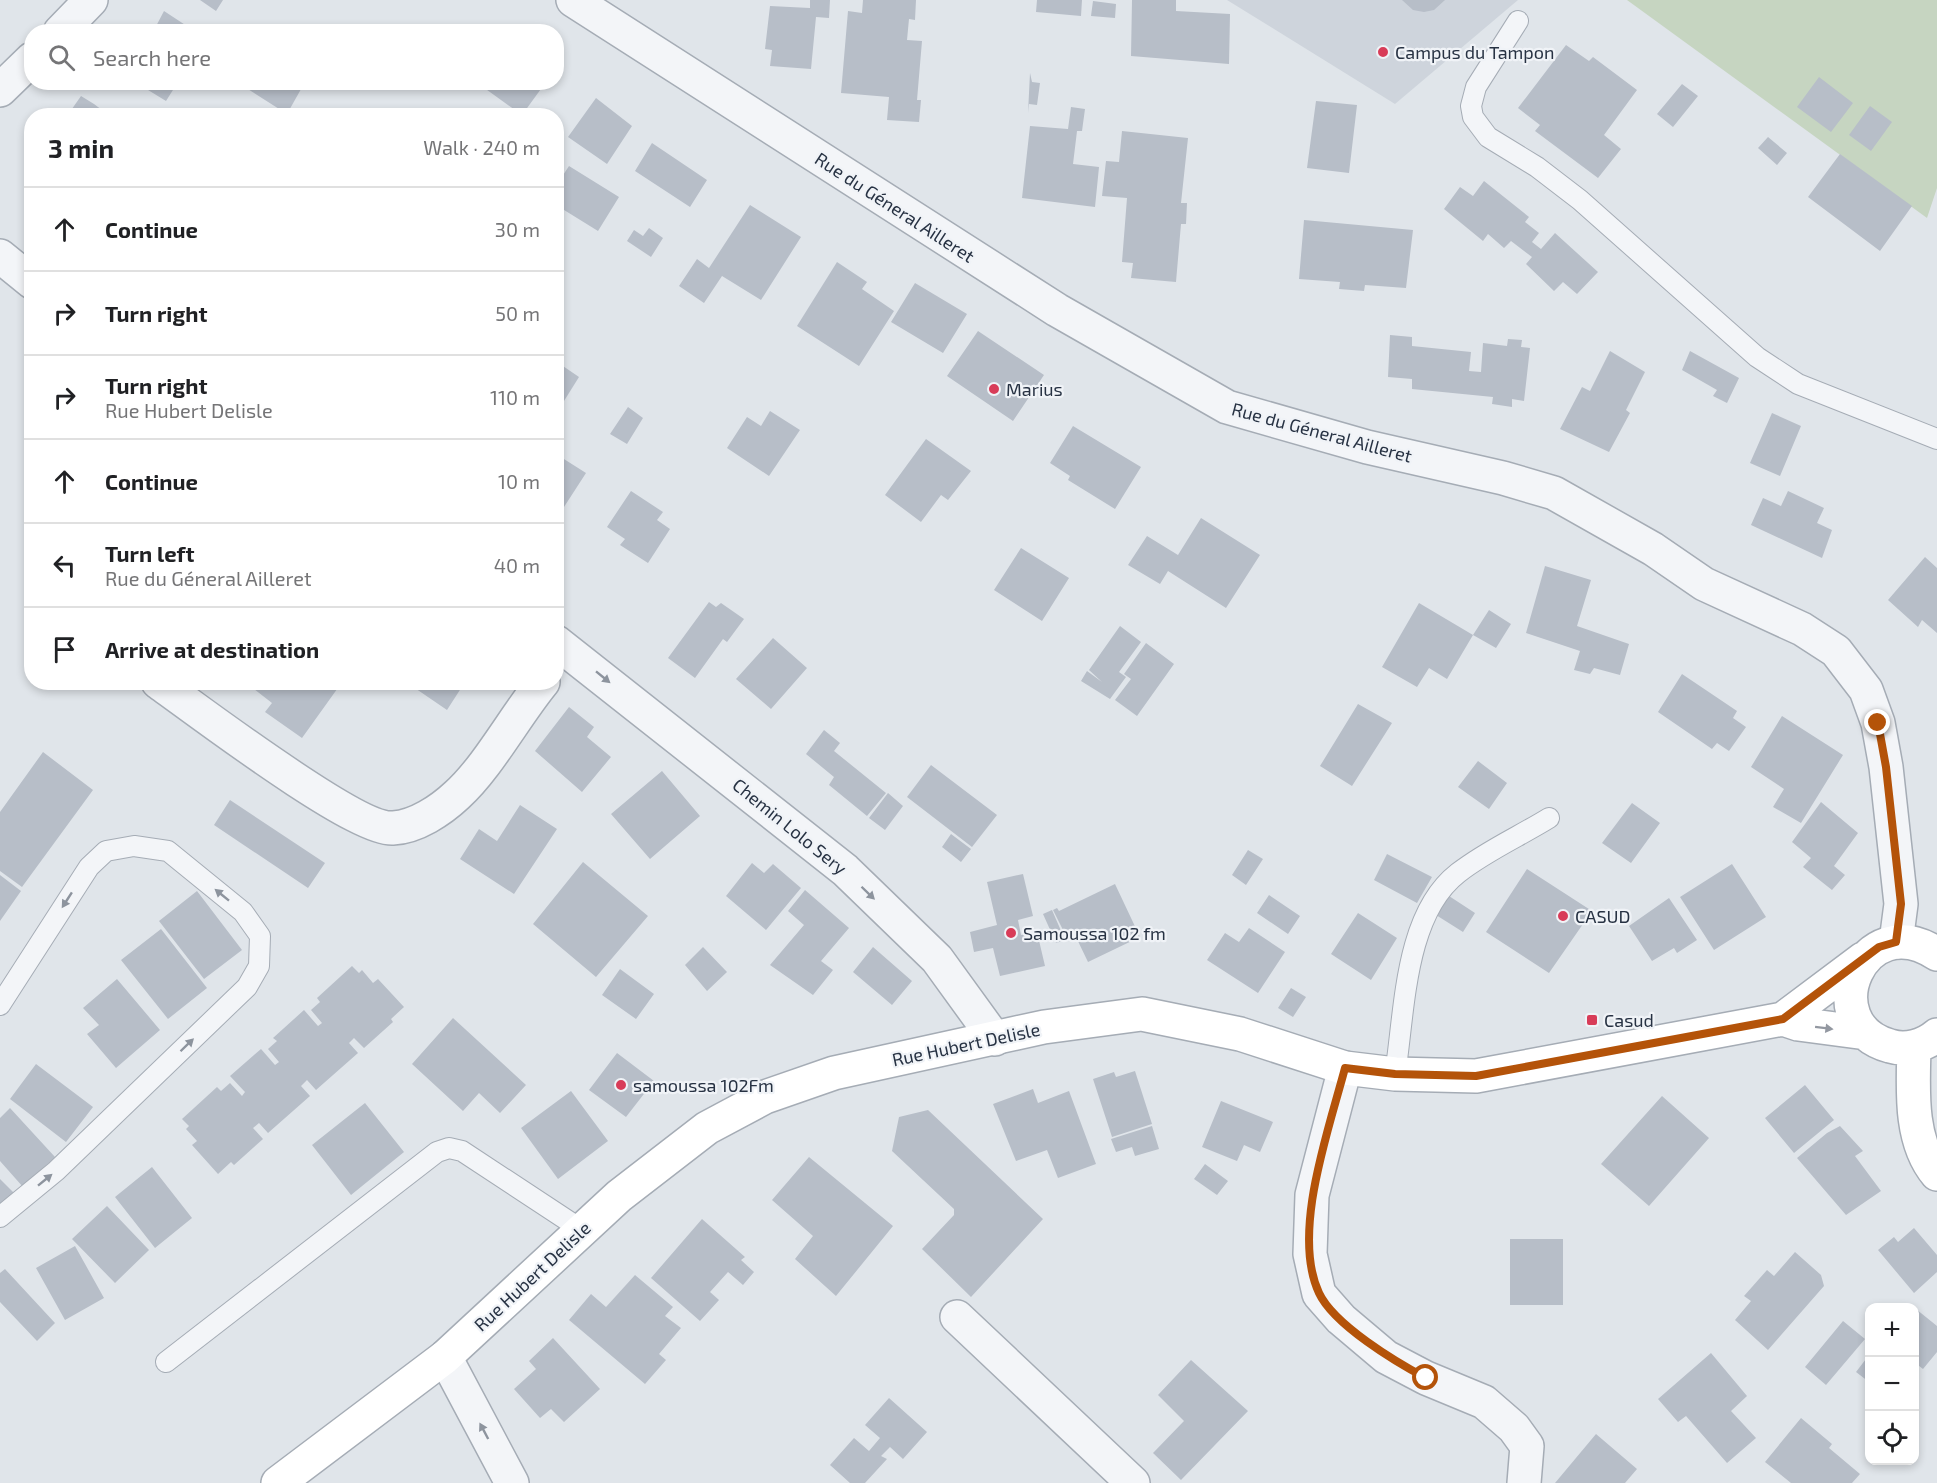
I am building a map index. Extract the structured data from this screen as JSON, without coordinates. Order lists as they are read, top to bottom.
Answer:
{
  "streets": {
    "main road": ["Rue Hubert Delisle"],
    "street": ["Rue du Géneral Ailleret", "Chemin Lolo Sery"]
  },
  "crossings": [
    ["Rue du Géneral Ailleret", "Rue Hubert Delisle"],
    ["Chemin Lolo Sery", "Rue Hubert Delisle"]
  ],
  "one_way": ["Chemin Lolo Sery"],
  "places": {
    "other": [
      "Campus du Tampon",
      "Marius",
      "CASUD",
      "Samoussa 102 fm",
      "samoussa 102Fm"
    ],
    "transit": ["Casud"]
  },
  "page": {
    "search": "Search here",
    "heading": ["3 min", "Walk · 240 m"],
    "list": [
      ["Continue", "30 m"],
      ["Turn right", "50 m"],
      ["Turn right", "Rue Hubert Delisle", "110 m"],
      ["Continue", "10 m"],
      ["Turn left", "Rue du Géneral Ailleret", "40 m"],
      "Arrive at destination"
    ],
    "map_buttons": ["+", "−"]
  }
}
